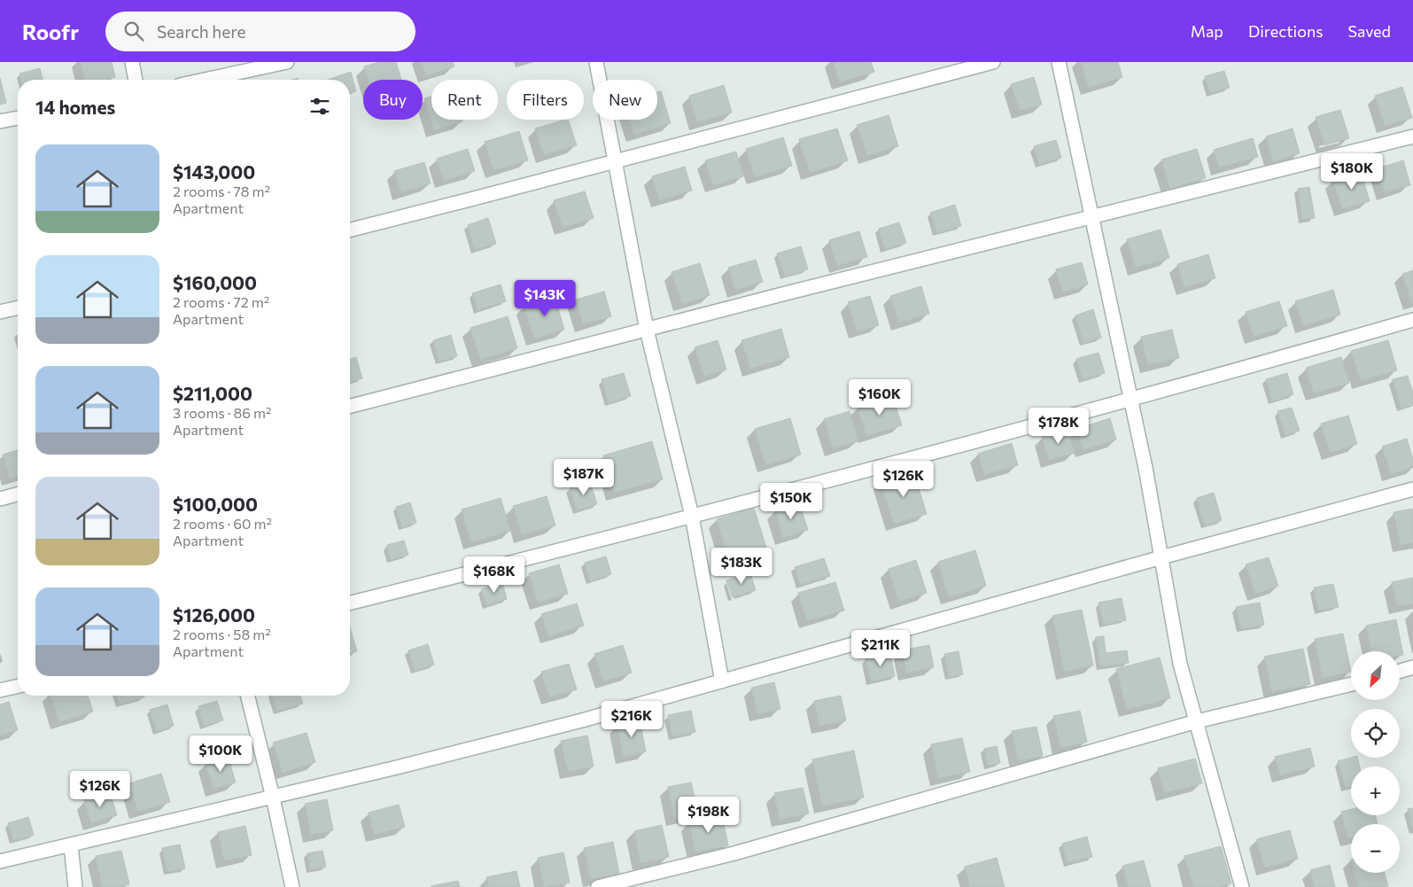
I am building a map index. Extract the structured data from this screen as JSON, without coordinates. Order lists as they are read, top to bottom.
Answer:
{
  "north": "bottom left",
  "page": {
    "header": "Roofr",
    "search": "Search here",
    "nav": ["Map", "Directions", "Saved"],
    "chip": [
      "Buy",
      "Rent",
      "Filters",
      "New"
    ],
    "heading": "14 homes",
    "list": [
      {
        "name": "$143,000",
        "note": "2 rooms · 78 m² · Apartment"
      },
      {
        "name": "$160,000",
        "note": "2 rooms · 72 m² · Apartment"
      },
      {
        "name": "$211,000",
        "note": "3 rooms · 86 m² · Apartment"
      },
      {
        "name": "$100,000",
        "note": "2 rooms · 60 m² · Apartment"
      },
      {
        "name": "$126,000",
        "note": "2 rooms · 58 m² · Apartment"
      }
    ],
    "price": [
      "$180K",
      "$143K",
      "$160K",
      "$178K",
      "$187K",
      "$126K",
      "$150K",
      "$183K",
      "$168K",
      "$211K",
      "$216K",
      "$100K",
      "$126K",
      "$198K"
    ],
    "map_buttons": ["+", "−"]
  }
}
